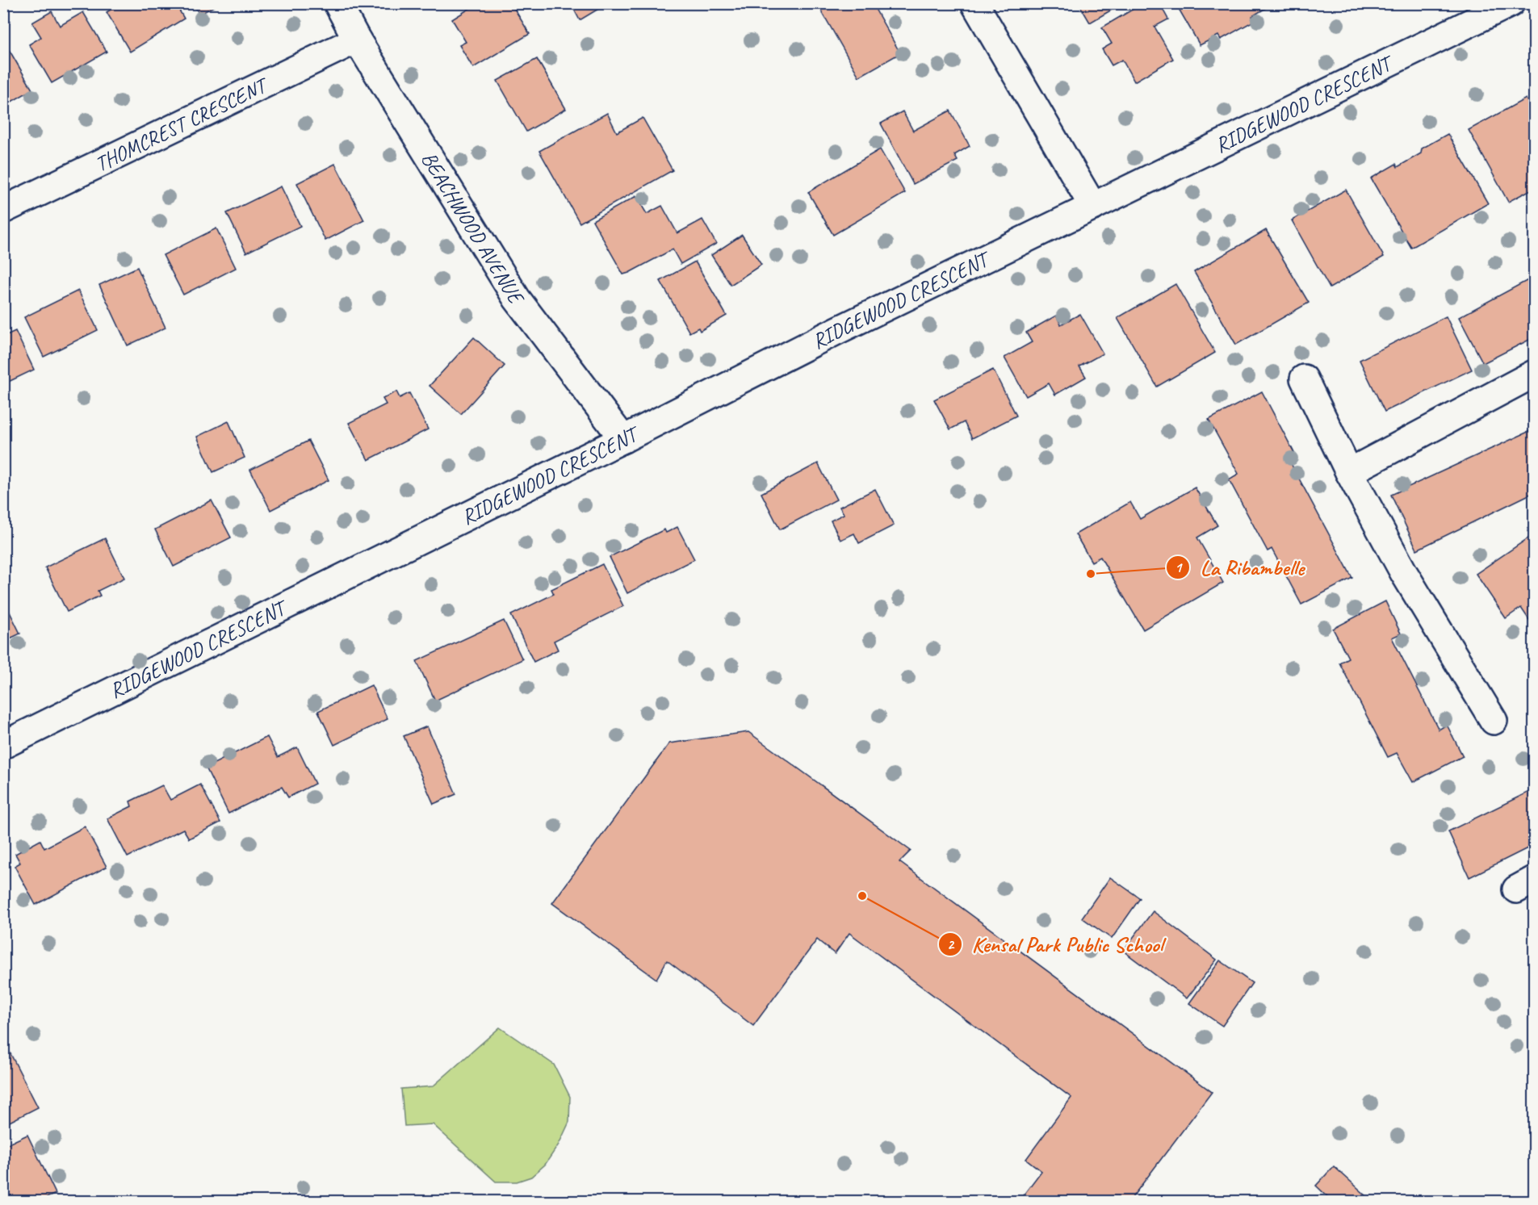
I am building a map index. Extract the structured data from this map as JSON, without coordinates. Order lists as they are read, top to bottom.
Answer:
{
  "streets": {
    "street": ["RIDGEWOOD CRESCENT", "THOMCREST CRESCENT", "BEACHWOOD AVENUE"]
  },
  "crossings": [
    ["RIDGEWOOD CRESCENT", "BEACHWOOD AVENUE"],
    ["THOMCREST CRESCENT", "BEACHWOOD AVENUE"]
  ],
  "places": ["La Ribambelle", "Kensal Park Public School"]
}
